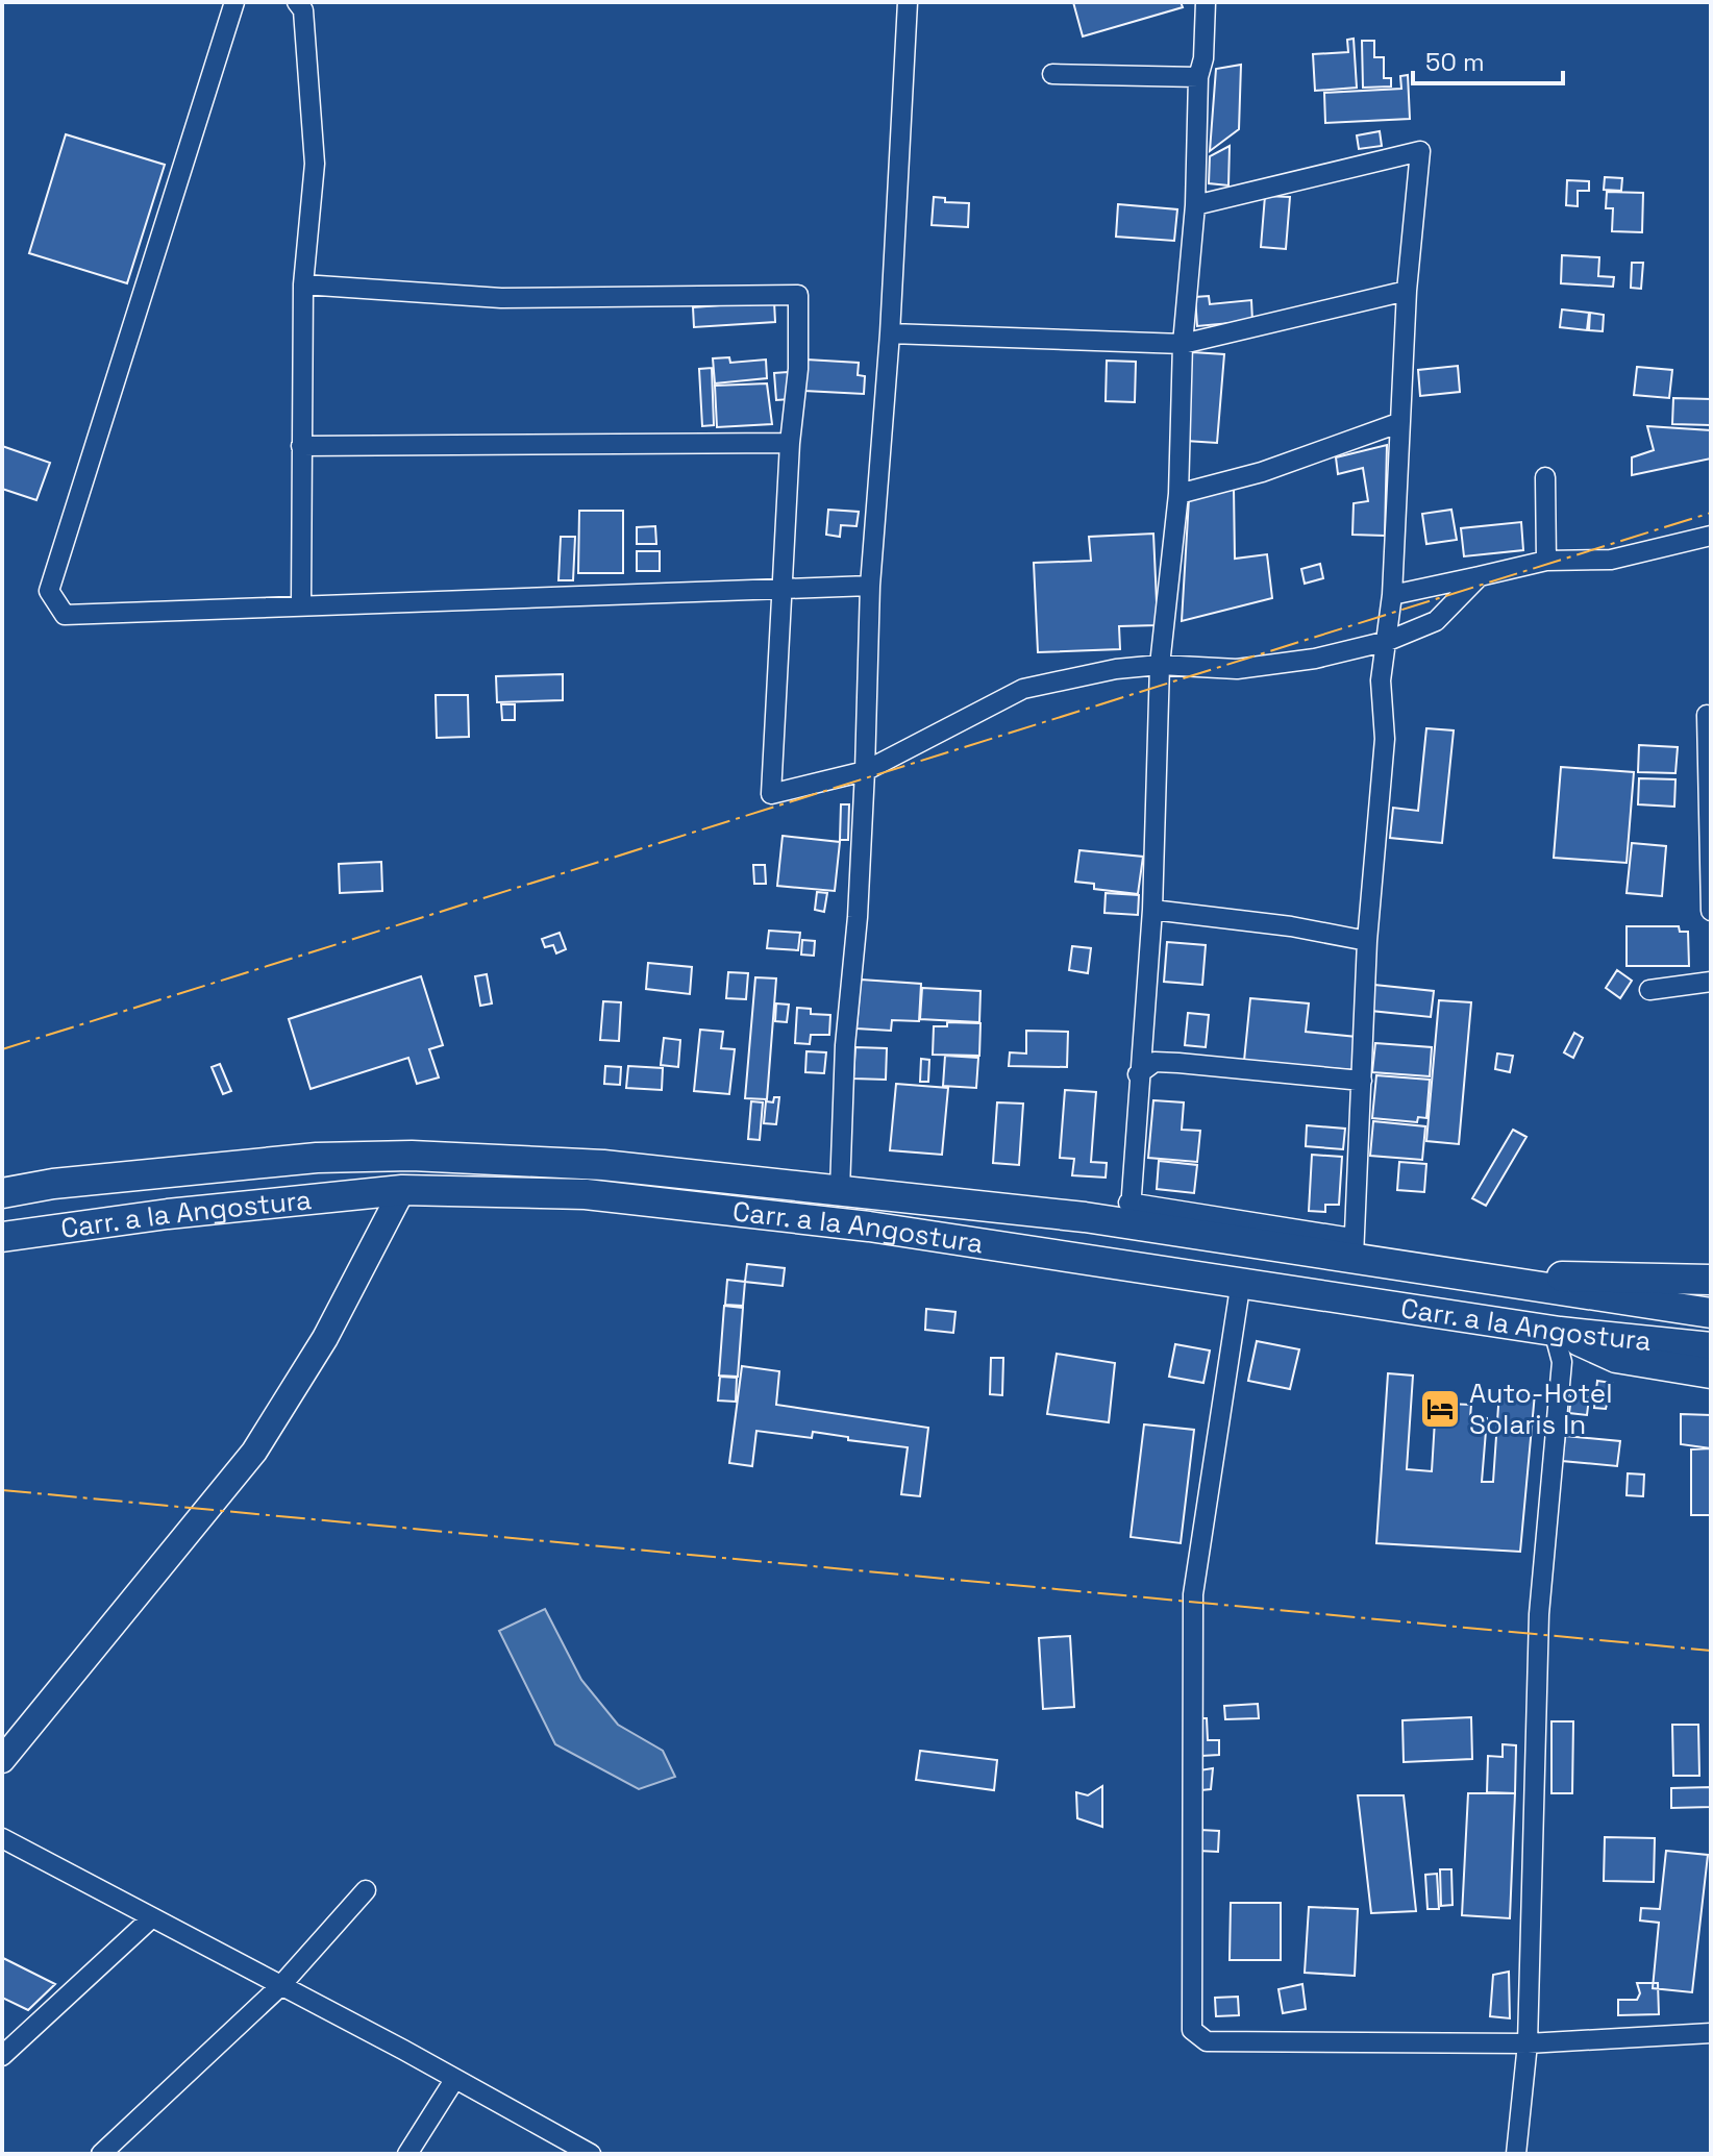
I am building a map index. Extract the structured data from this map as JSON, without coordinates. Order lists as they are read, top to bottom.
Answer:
{
  "streets": {
    "main road": ["Carr. a la Angostura"]
  },
  "places": {
    "hotel": ["Auto-Hotel Solaris In"]
  },
  "scale_bar": "50 m"
}
